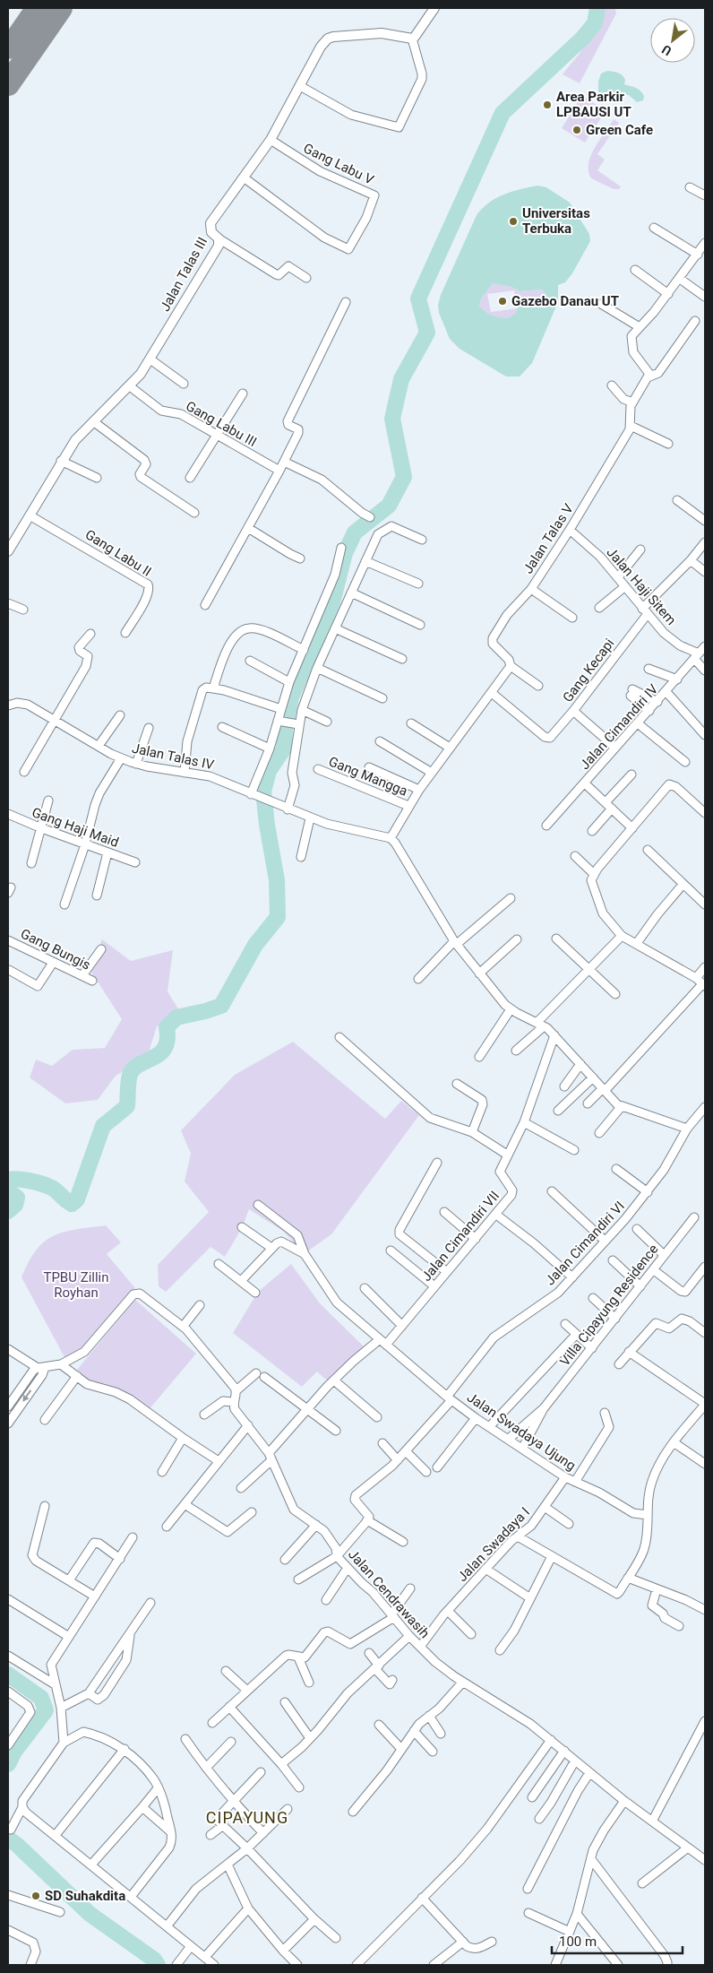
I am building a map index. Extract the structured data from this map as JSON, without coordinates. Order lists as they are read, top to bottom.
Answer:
{
  "streets": {
    "street": [
      "Gang Labu V",
      "Jalan Talas III",
      "Gang Labu III",
      "Jalan Talas V",
      "Gang Labu II",
      "Jalan Haji Sitem",
      "Gang Kecapi",
      "Jalan Cimandiri IV",
      "Jalan Talas IV",
      "Gang Mangga",
      "Gang Haji Maid",
      "Gang Bungis",
      "Jalan Cimandiri VII",
      "Jalan Cimandiri VI",
      "Villa Cipayung Residence",
      "Jalan Swadaya Ujung",
      "Jalan Swadaya I",
      "Jalan Cendrawasih"
    ]
  },
  "crossings": [
    ["Gang Labu V", "Jalan Talas III"],
    ["Jalan Talas III", "Gang Labu III"],
    ["Jalan Talas III", "Gang Labu II"],
    ["Jalan Talas V", "Jalan Haji Sitem"],
    ["Jalan Haji Sitem", "Gang Kecapi"],
    ["Jalan Haji Sitem", "Jalan Cimandiri IV"],
    ["Jalan Cimandiri VII", "Jalan Swadaya Ujung"],
    ["Jalan Cimandiri VII", "Jalan Cendrawasih"],
    ["Jalan Cimandiri VI", "Jalan Swadaya Ujung"],
    ["Villa Cipayung Residence", "Jalan Swadaya Ujung"],
    ["Jalan Swadaya Ujung", "Jalan Swadaya I"],
    ["Jalan Swadaya I", "Jalan Cendrawasih"]
  ],
  "districts": ["CIPAYUNG"],
  "parks": ["TPBU Zillin Royhan"],
  "places": [
    "Area Parkir LPBAUSI UT",
    "Green Cafe",
    "Universitas Terbuka",
    "Gazebo Danau UT",
    "SD Suhakdita"
  ],
  "scale_bar": "100 m",
  "north": "bottom left"
}
